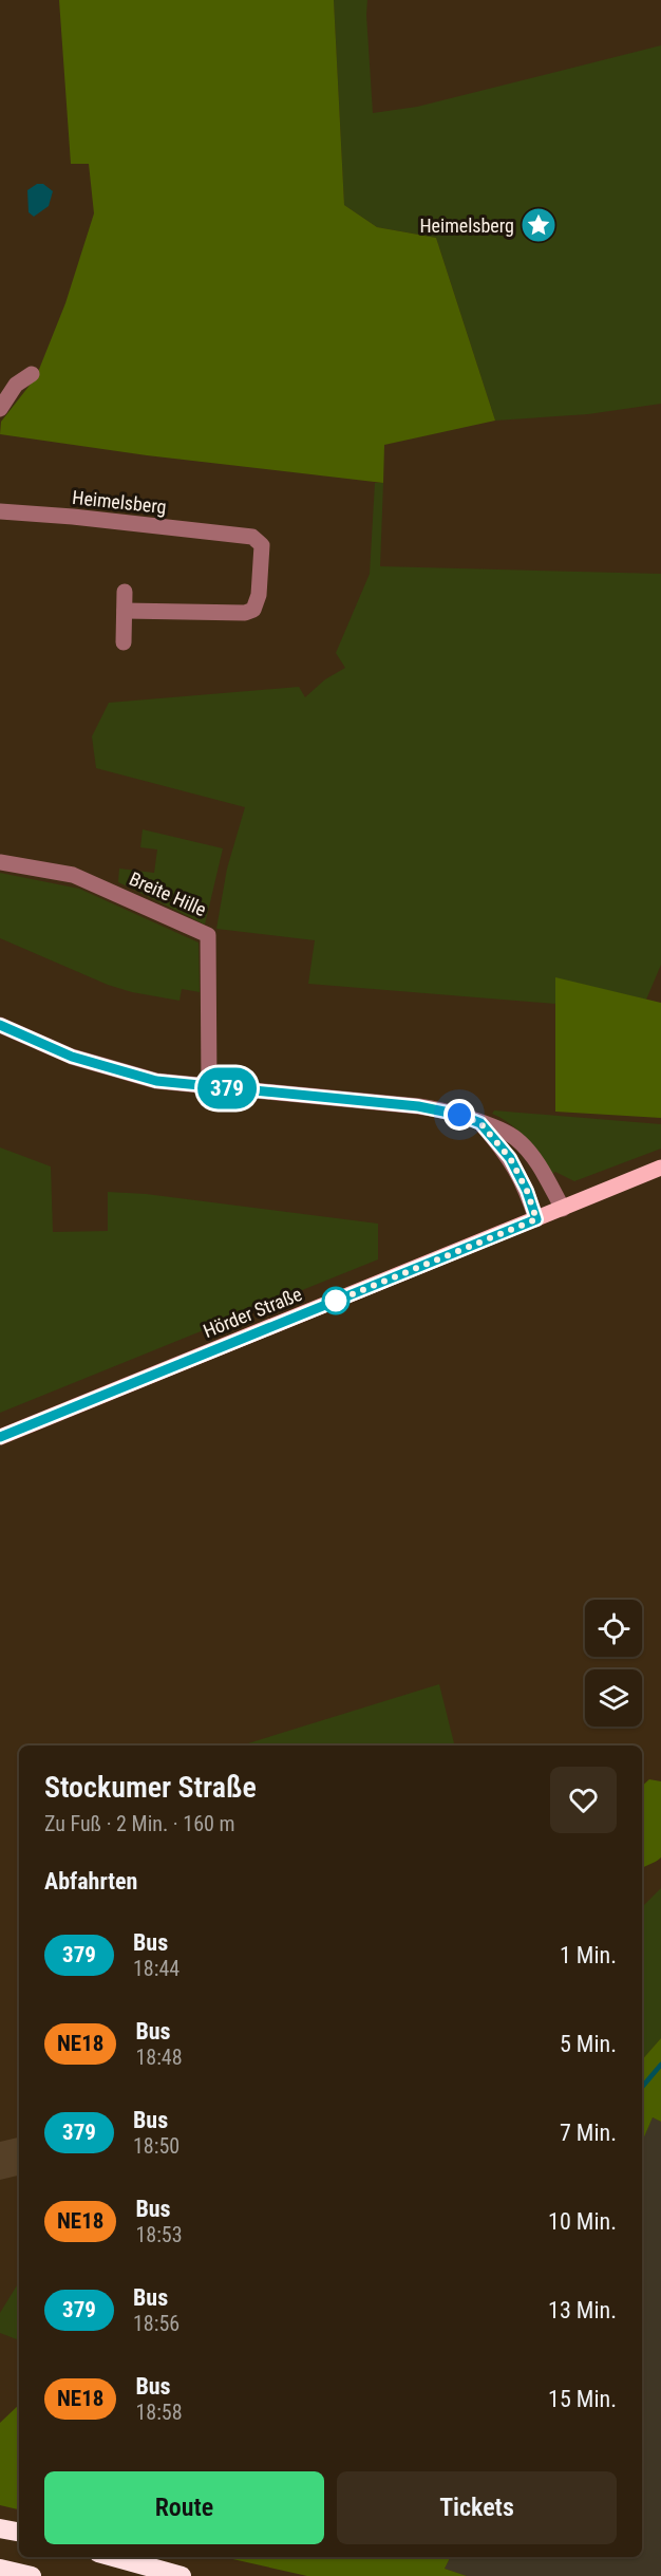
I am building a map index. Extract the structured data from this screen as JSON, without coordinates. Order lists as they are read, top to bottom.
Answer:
{
  "streets": {
    "main road": ["Hörder Straße"],
    "street": ["Heimelsberg", "Breite Hille"]
  },
  "places": {
    "place": ["Heimelsberg"]
  },
  "lines": ["bus line 379"],
  "page": {
    "on_map": "379",
    "heading": [
      ["Stockumer Straße", "Zu Fuß · 2 Min. · 160 m"],
      "Abfahrten"
    ],
    "list": [
      {
        "mark": "379",
        "name": "Bus",
        "note": "18:44",
        "value": "1 Min."
      },
      {
        "mark": "NE18",
        "name": "Bus",
        "note": "18:48",
        "value": "5 Min."
      },
      {
        "mark": "379",
        "name": "Bus",
        "note": "18:50",
        "value": "7 Min."
      },
      {
        "mark": "NE18",
        "name": "Bus",
        "note": "18:53",
        "value": "10 Min."
      },
      {
        "mark": "379",
        "name": "Bus",
        "note": "18:56",
        "value": "13 Min."
      },
      {
        "mark": "NE18",
        "name": "Bus",
        "note": "18:58",
        "value": "15 Min."
      }
    ],
    "buttons": ["Route", "Tickets"]
  }
}
